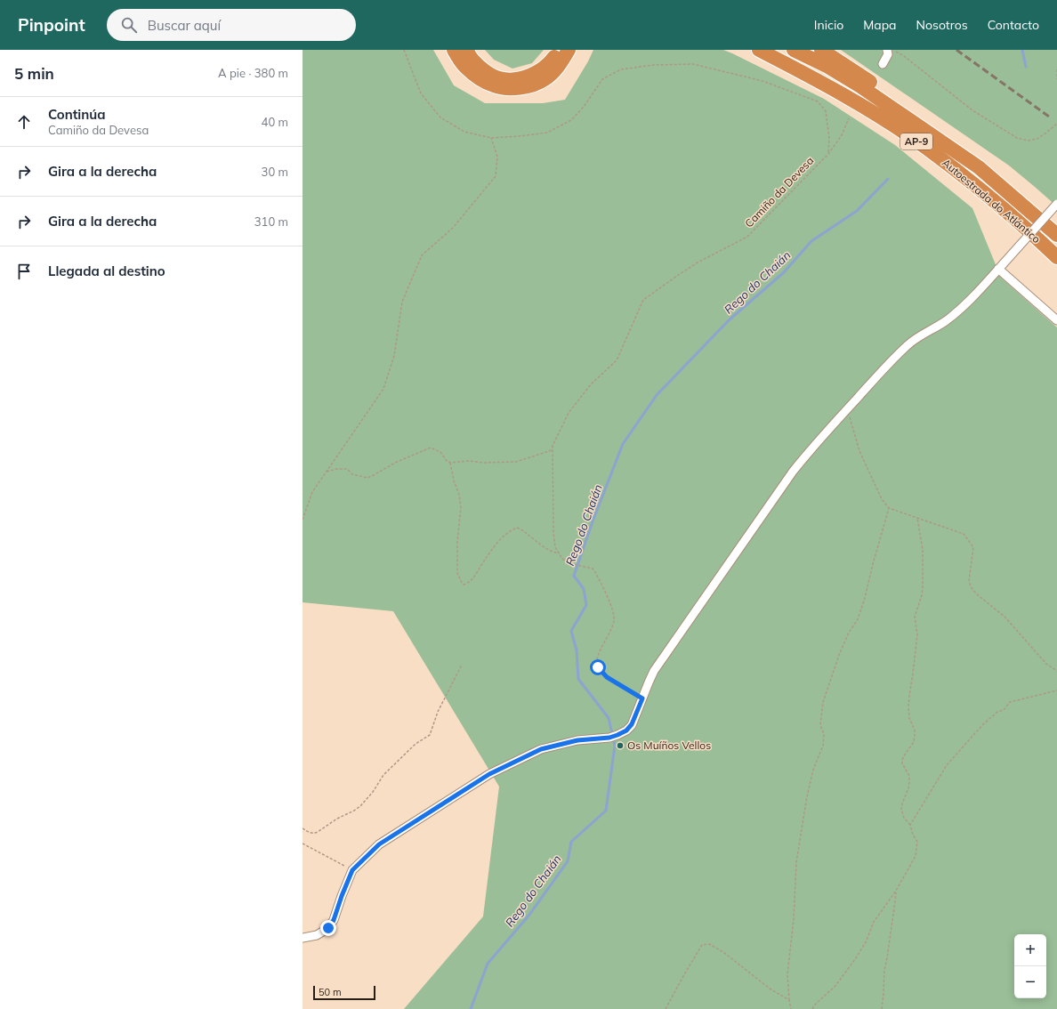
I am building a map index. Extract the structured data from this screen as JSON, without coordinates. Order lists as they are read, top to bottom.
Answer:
{
  "streets": {
    "highway": ["AP-9", "Autoestrada do Atlántico"],
    "path": ["Camiño da Devesa"]
  },
  "water": ["Rego do Chaián"],
  "places": ["Os Muíños Vellos"],
  "scale_bar": "50 m",
  "page": {
    "header": "Pinpoint",
    "search": "Buscar aquí",
    "nav": [
      "Inicio",
      "Mapa",
      "Nosotros",
      "Contacto"
    ],
    "heading": ["5 min", "A pie · 380 m"],
    "list": [
      ["Continúa", "Camiño da Devesa", "40 m"],
      ["Gira a la derecha", "30 m"],
      ["Gira a la derecha", "310 m"],
      "Llegada al destino"
    ],
    "map_buttons": ["+", "−"],
    "scale": "50 m"
  }
}
